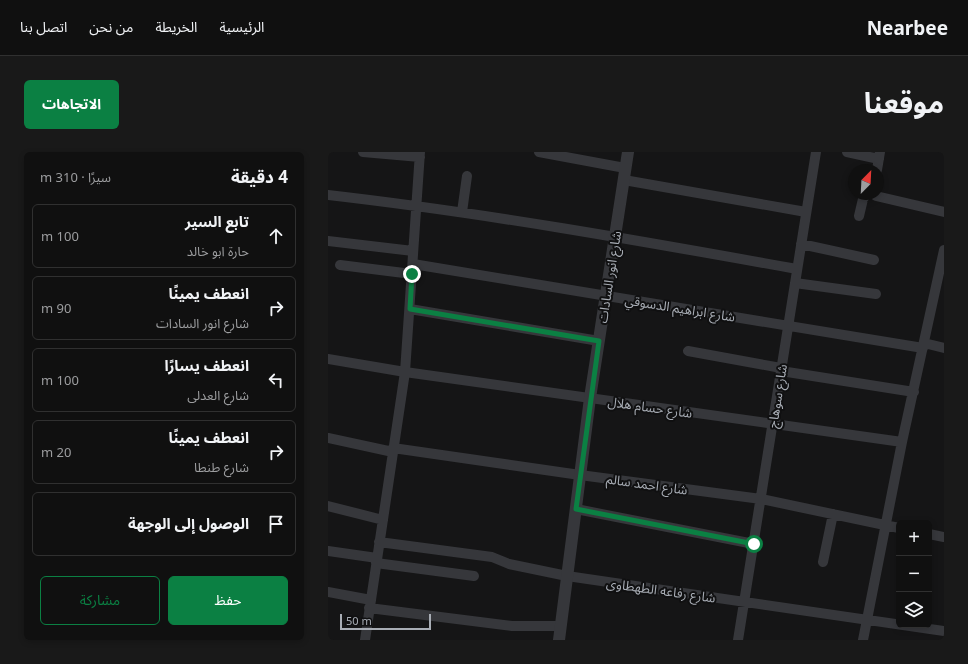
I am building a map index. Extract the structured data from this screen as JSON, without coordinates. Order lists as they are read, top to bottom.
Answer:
{
  "streets": {
    "street": [
      "شارع انور السادات",
      "شارع ابراهيم الدسوقي",
      "شارع سوهاج",
      "شارع حسام هلال",
      "شارع احمد سالم",
      "شارع رفاعه الطهطاوى"
    ]
  },
  "crossings": [
    ["شارع انور السادات", "شارع ابراهيم الدسوقي"],
    ["شارع انور السادات", "شارع حسام هلال"],
    ["شارع انور السادات", "شارع احمد سالم"],
    ["شارع انور السادات", "شارع رفاعه الطهطاوى"],
    ["شارع ابراهيم الدسوقي", "شارع سوهاج"],
    ["شارع سوهاج", "شارع حسام هلال"],
    ["شارع سوهاج", "شارع احمد سالم"],
    ["شارع سوهاج", "شارع رفاعه الطهطاوى"]
  ],
  "scale_bar": "50 m",
  "north": "top right",
  "page": {
    "header": "Nearbee",
    "nav": [
      "الرئيسية",
      "الخريطة",
      "من نحن",
      "اتصل بنا"
    ],
    "title": "موقعنا",
    "buttons": [
      "الاتجاهات",
      ["حفظ", "مشاركة"]
    ],
    "heading": ["4 دقيقة", "سيرًا · 310 m"],
    "list": [
      ["تابع السير", "حارة ابو خالد", "100 m"],
      ["انعطف يمينًا", "شارع انور السادات", "90 m"],
      ["انعطف يسارًا", "شارع العدلى", "100 m"],
      ["انعطف يمينًا", "شارع طنطا", "20 m"],
      "الوصول إلى الوجهة"
    ],
    "map_buttons": ["+", "−"],
    "scale": "50 m"
  }
}
